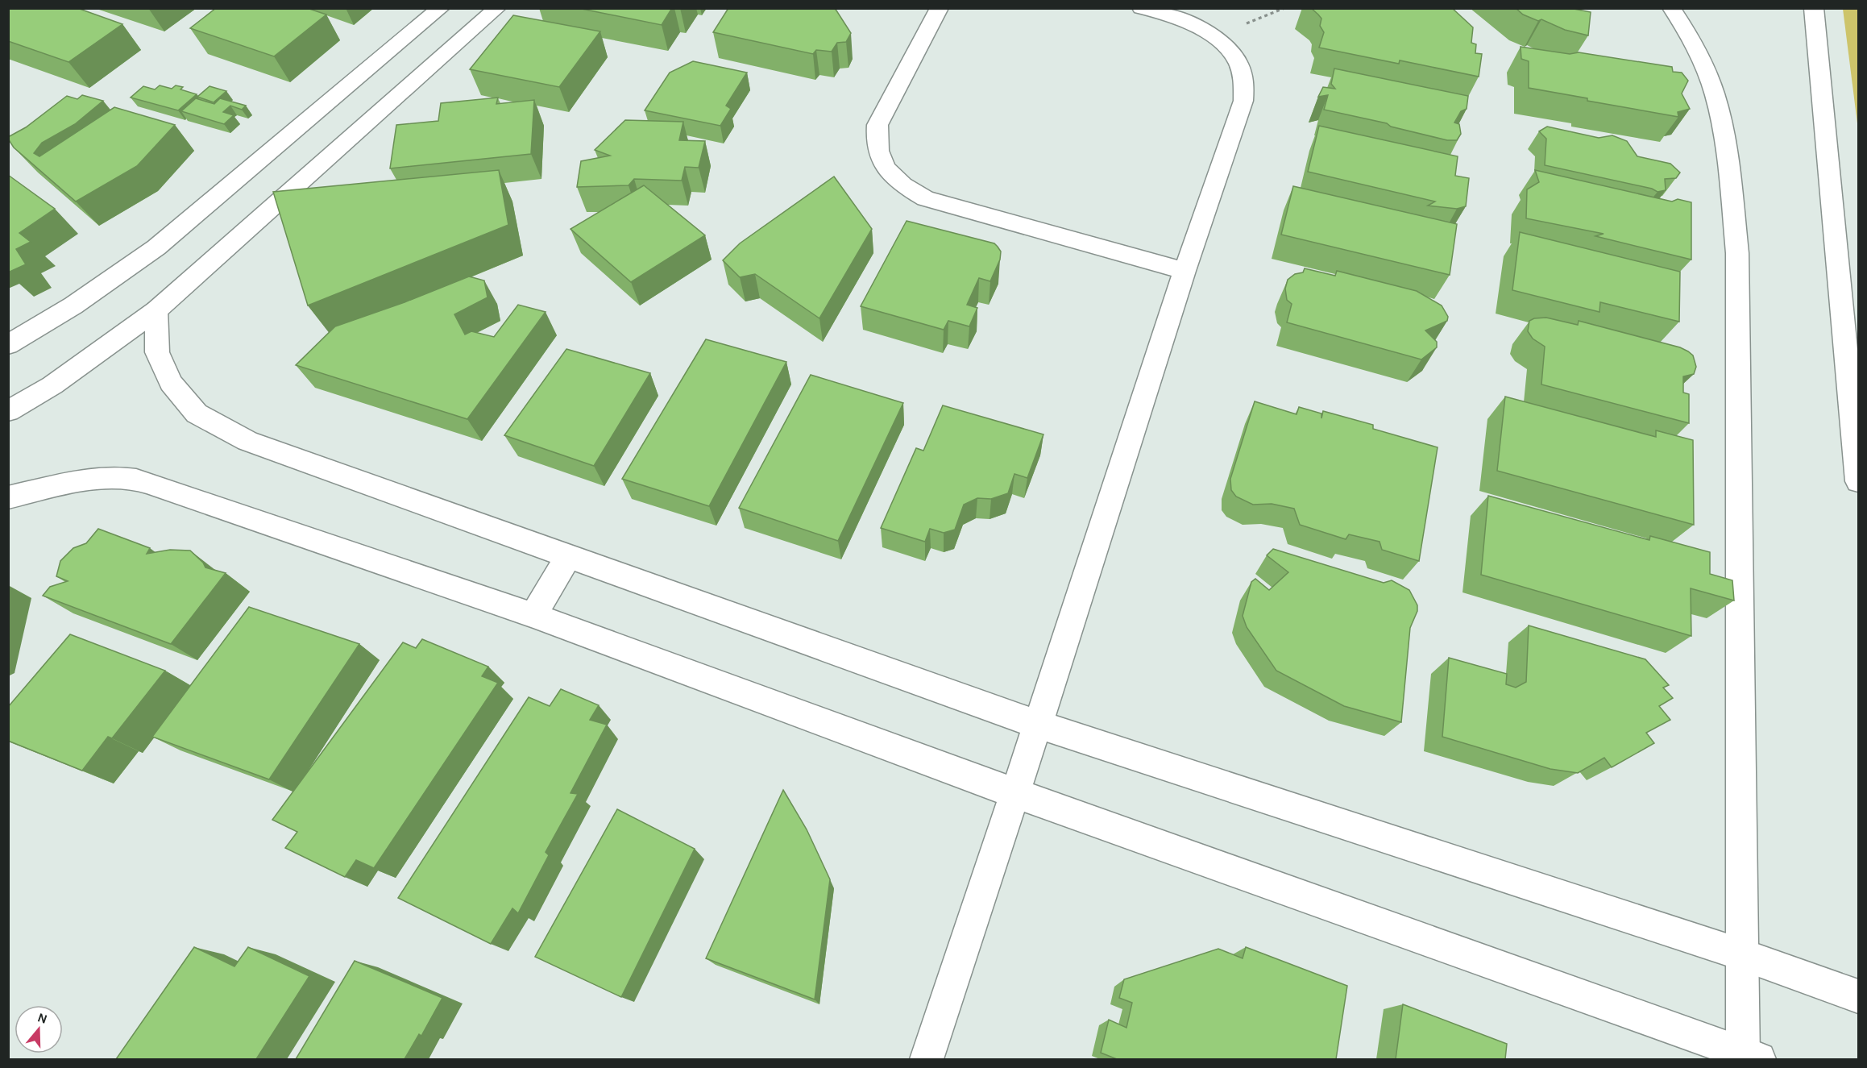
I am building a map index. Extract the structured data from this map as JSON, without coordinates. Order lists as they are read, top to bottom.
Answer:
{
  "north": "top"
}
